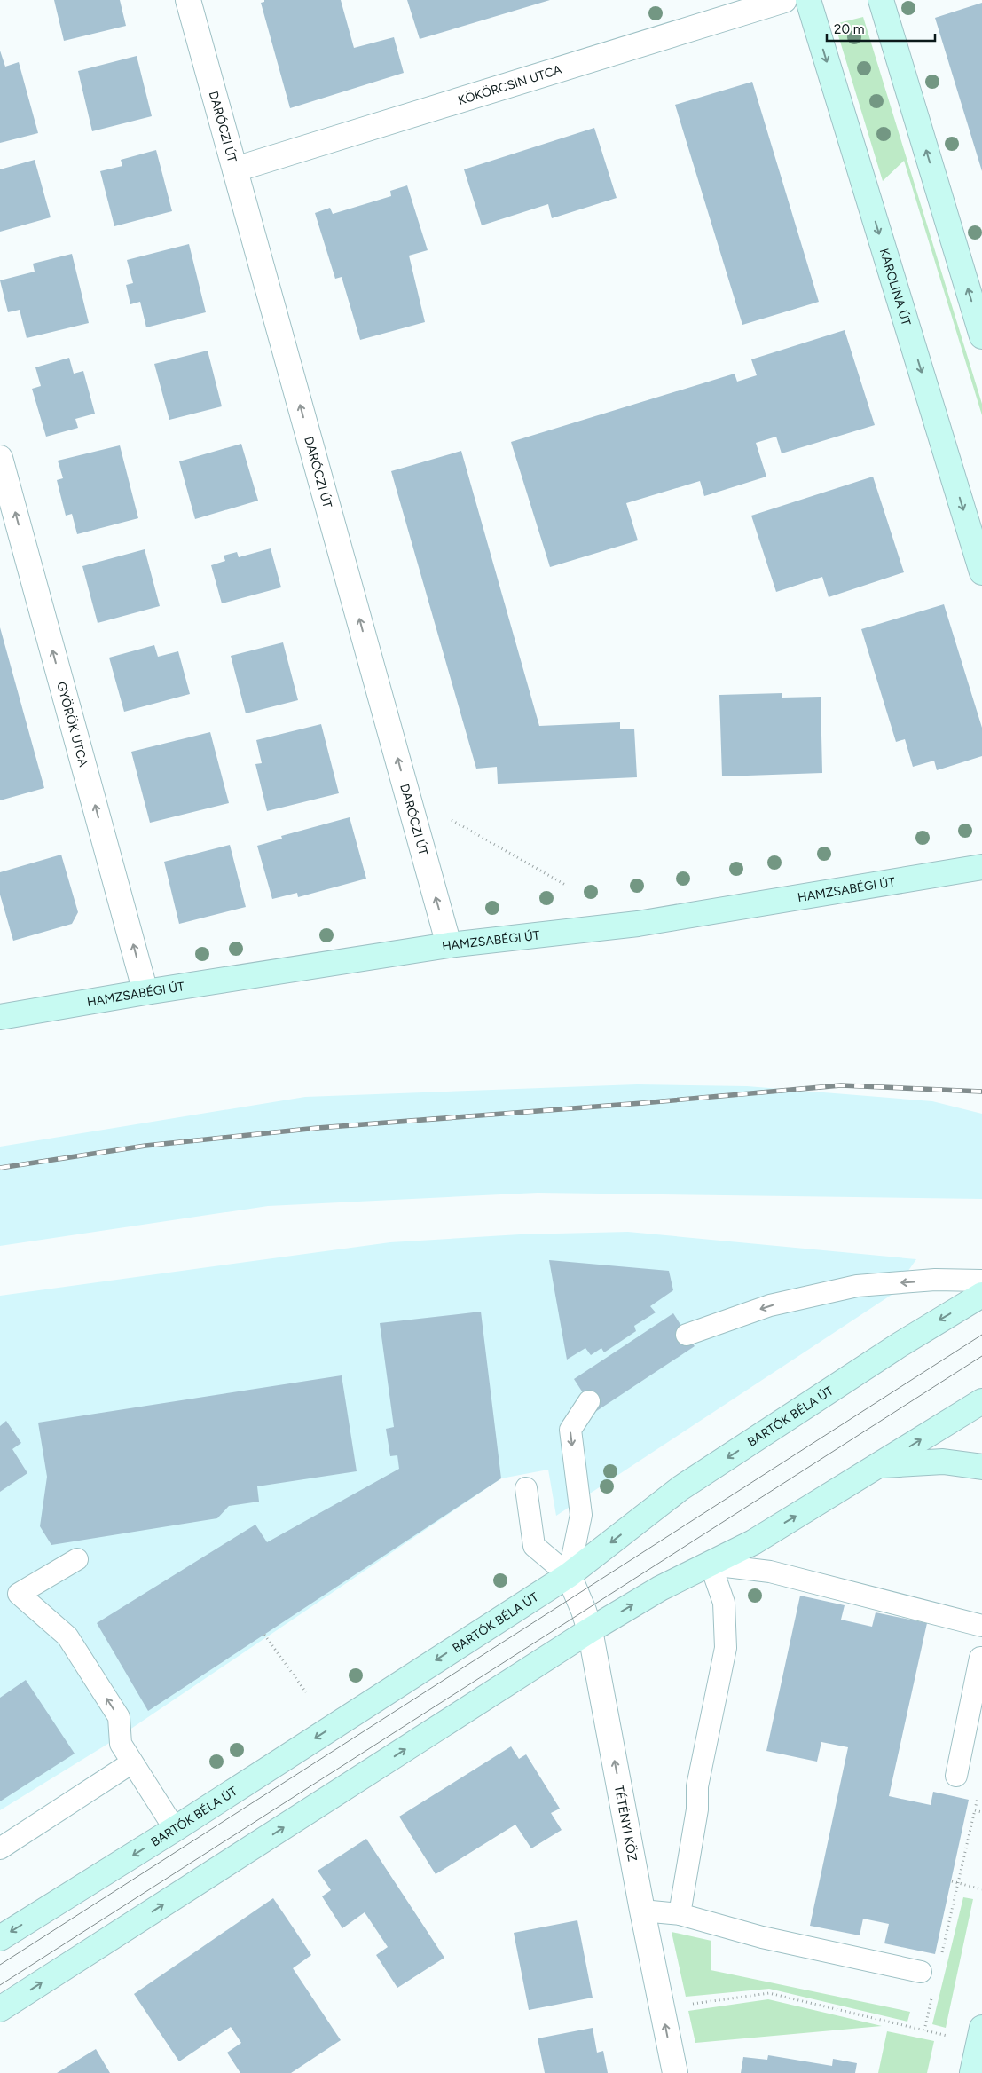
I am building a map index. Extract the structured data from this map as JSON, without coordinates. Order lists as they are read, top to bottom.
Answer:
{
  "streets": {
    "street": [
      "KÖKÖRCSIN UTCA",
      "DARÓCZI ÚT",
      "KAROLINA ÚT",
      "GYÖRÖK UTCA",
      "HAMZSABÉGI ÚT",
      "BARTÓK BÉLA ÚT",
      "TÉTÉNYI KÖZ"
    ]
  },
  "crossings": [
    ["KÖKÖRCSIN UTCA", "DARÓCZI ÚT"],
    ["DARÓCZI ÚT", "HAMZSABÉGI ÚT"],
    ["GYÖRÖK UTCA", "HAMZSABÉGI ÚT"],
    ["BARTÓK BÉLA ÚT", "TÉTÉNYI KÖZ"]
  ],
  "one_way": ["DARÓCZI ÚT", "GYÖRÖK UTCA", "TÉTÉNYI KÖZ"],
  "scale_bar": "20 m"
}
